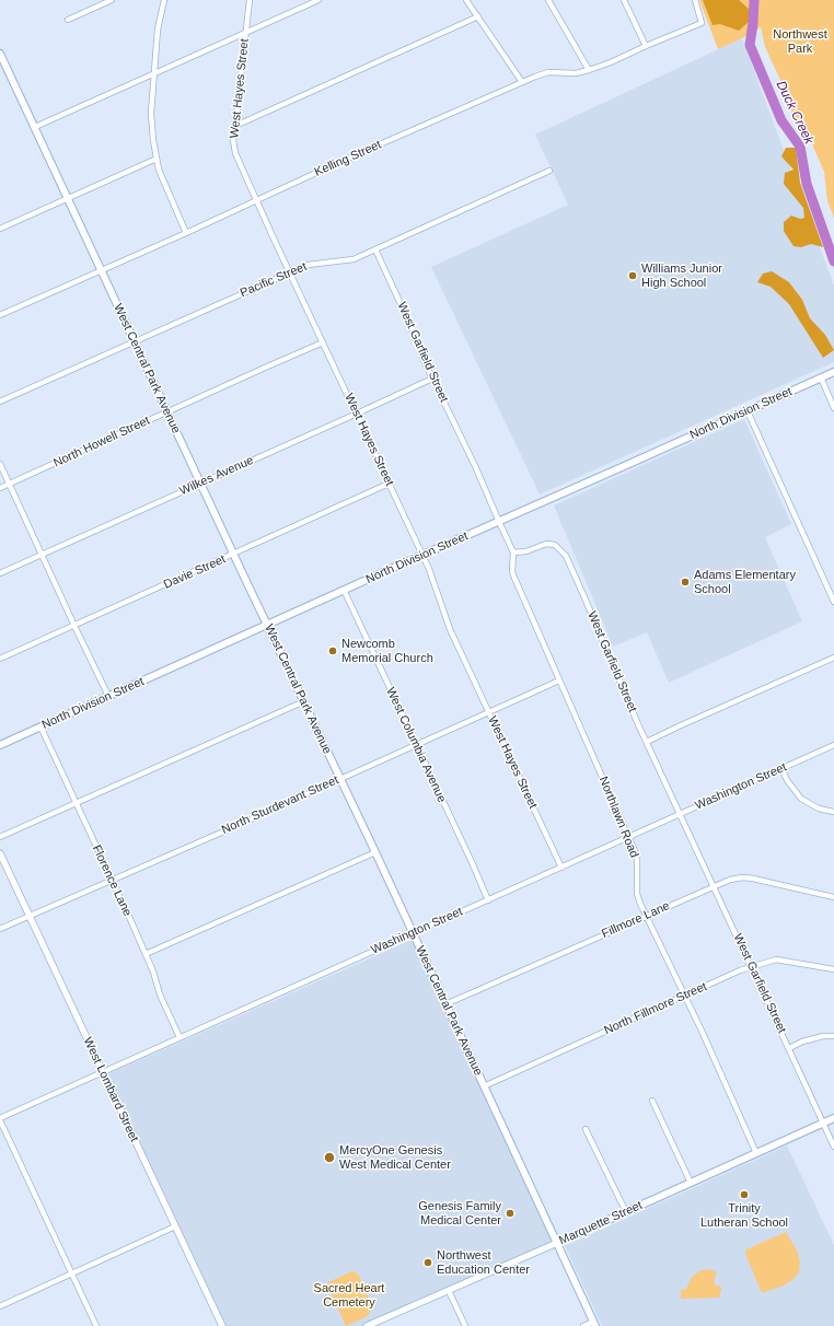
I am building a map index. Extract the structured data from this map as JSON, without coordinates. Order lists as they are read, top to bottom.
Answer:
{
  "streets": {
    "main road": ["West Central Park Avenue", "North Division Street", "Marquette Street"],
    "street": [
      "West Hayes Street",
      "Kelling Street",
      "Pacific Street",
      "West Garfield Street",
      "North Howell Street",
      "Wilkes Avenue",
      "Davie Street",
      "West Columbia Avenue",
      "Washington Street",
      "North Sturdevant Street",
      "Northlawn Road",
      "Florence Lane",
      "Fillmore Lane",
      "North Fillmore Street",
      "West Lombard Street"
    ]
  },
  "crossings": [
    ["West Hayes Street", "Kelling Street"],
    ["West Hayes Street", "Pacific Street"],
    ["West Hayes Street", "North Division Street"],
    ["West Hayes Street", "North Howell Street"],
    ["West Hayes Street", "Wilkes Avenue"],
    ["West Hayes Street", "Davie Street"],
    ["West Hayes Street", "Washington Street"],
    ["West Hayes Street", "North Sturdevant Street"],
    ["Kelling Street", "West Central Park Avenue"],
    ["Pacific Street", "West Garfield Street"],
    ["Pacific Street", "West Central Park Avenue"],
    ["West Garfield Street", "North Division Street"],
    ["West Garfield Street", "Wilkes Avenue"],
    ["West Garfield Street", "Washington Street"],
    ["West Garfield Street", "Northlawn Road"],
    ["West Garfield Street", "Fillmore Lane"],
    ["West Garfield Street", "North Fillmore Street"],
    ["West Garfield Street", "Marquette Street"],
    ["West Central Park Avenue", "North Division Street"],
    ["West Central Park Avenue", "North Howell Street"],
    ["West Central Park Avenue", "Wilkes Avenue"],
    ["West Central Park Avenue", "Davie Street"],
    ["West Central Park Avenue", "Washington Street"],
    ["West Central Park Avenue", "North Sturdevant Street"],
    ["West Central Park Avenue", "Fillmore Lane"],
    ["West Central Park Avenue", "North Fillmore Street"],
    ["West Central Park Avenue", "Marquette Street"],
    ["North Division Street", "West Columbia Avenue"],
    ["North Division Street", "Florence Lane"],
    ["West Columbia Avenue", "Washington Street"],
    ["West Columbia Avenue", "North Sturdevant Street"],
    ["Washington Street", "Northlawn Road"],
    ["Washington Street", "Florence Lane"],
    ["Washington Street", "West Lombard Street"],
    ["North Sturdevant Street", "Northlawn Road"],
    ["North Sturdevant Street", "Florence Lane"],
    ["North Sturdevant Street", "West Lombard Street"],
    ["Northlawn Road", "Fillmore Lane"],
    ["Northlawn Road", "North Fillmore Street"],
    ["Northlawn Road", "Marquette Street"]
  ],
  "water": ["Duck Creek"],
  "parks": ["Northwest Park", "Sacred Heart Cemetery"],
  "places": [
    "Williams Junior High School",
    "Adams Elementary School",
    "Newcomb Memorial Church",
    "MercyOne Genesis West Medical Center",
    "Trinity Lutheran School",
    "Genesis Family Medical Center",
    "Northwest Education Center"
  ]
}
